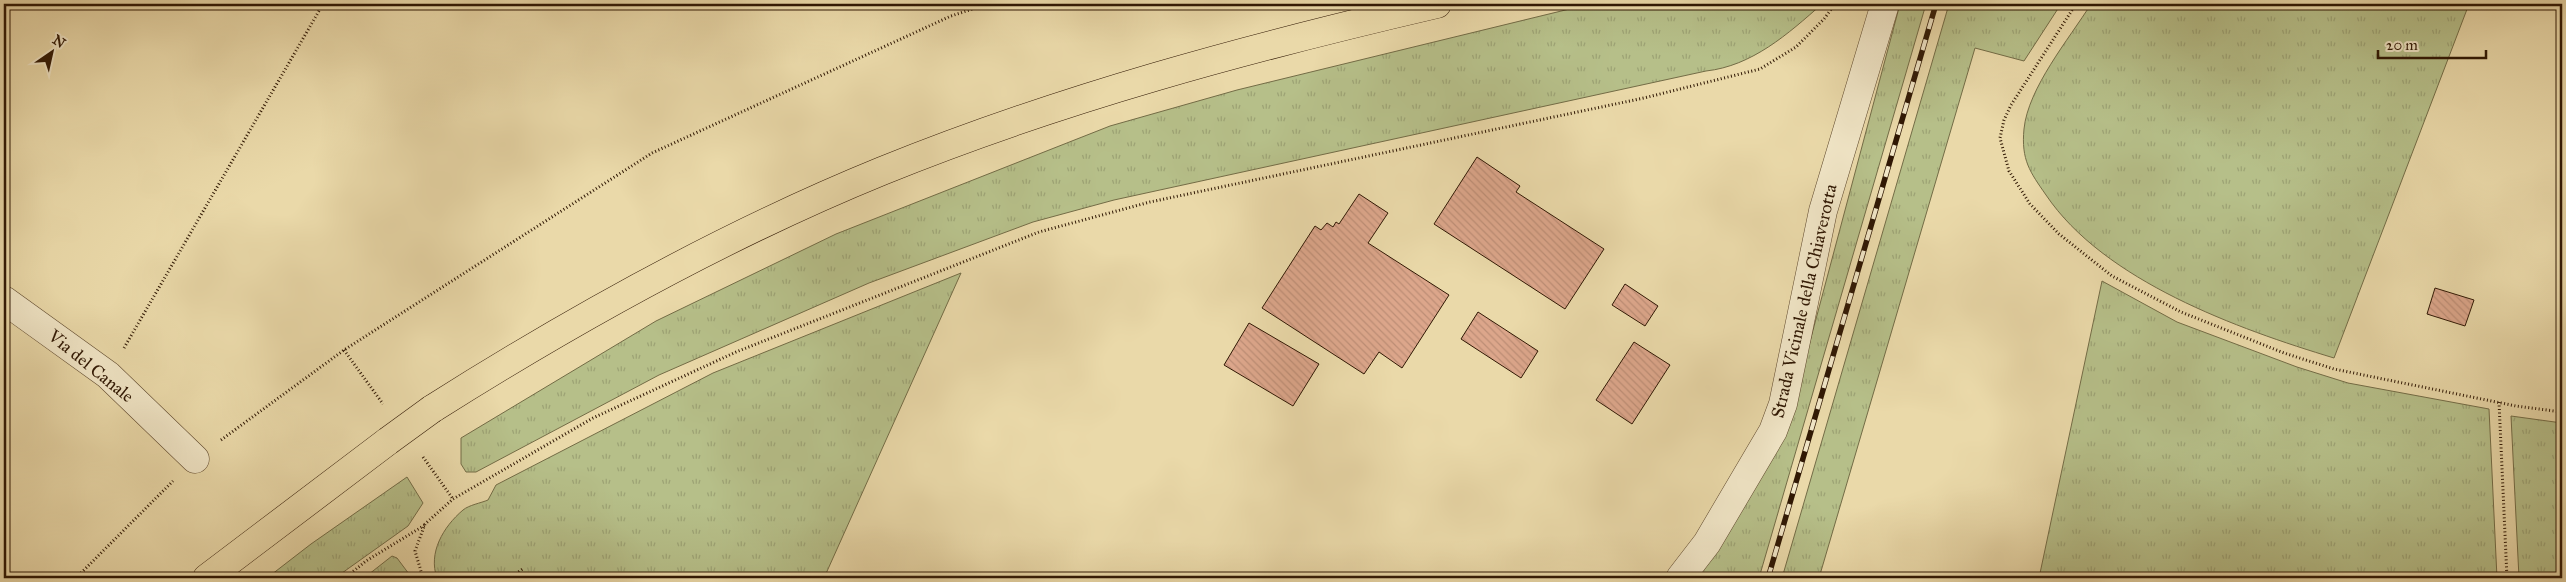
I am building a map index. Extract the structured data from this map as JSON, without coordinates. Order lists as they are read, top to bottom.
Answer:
{
  "streets": {
    "street": ["Strada Vicinale della Chiaverotta", "Via del Canale"]
  },
  "scale_bar": "20 m",
  "north": "top right"
}
